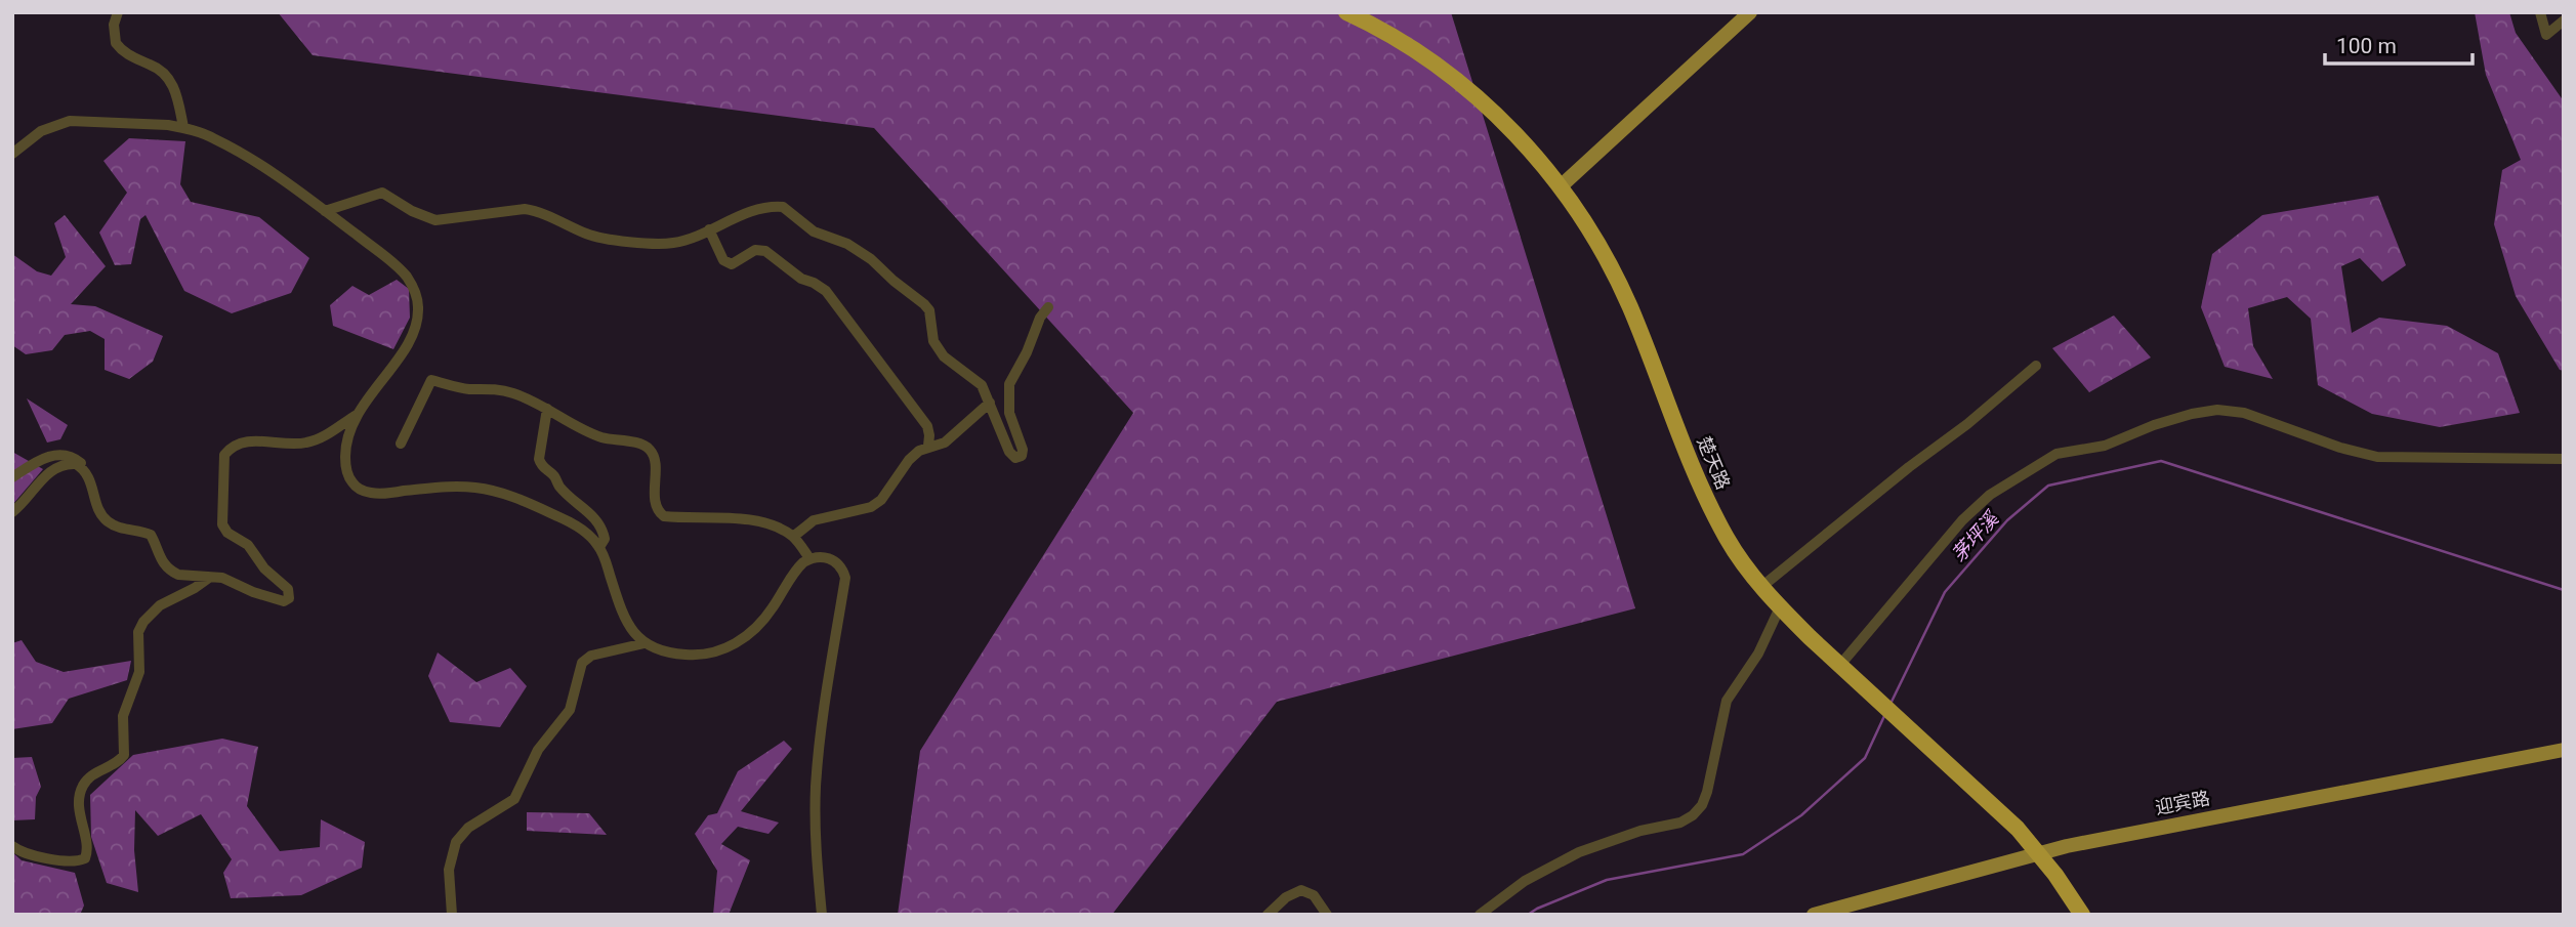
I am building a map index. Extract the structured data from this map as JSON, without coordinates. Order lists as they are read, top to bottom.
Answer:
{
  "streets": {
    "highway": ["楚天路"],
    "main road": ["迎宾路"]
  },
  "crossings": [
    ["楚天路", "迎宾路"]
  ],
  "water": ["茅坪溪"],
  "scale_bar": "100 m"
}
